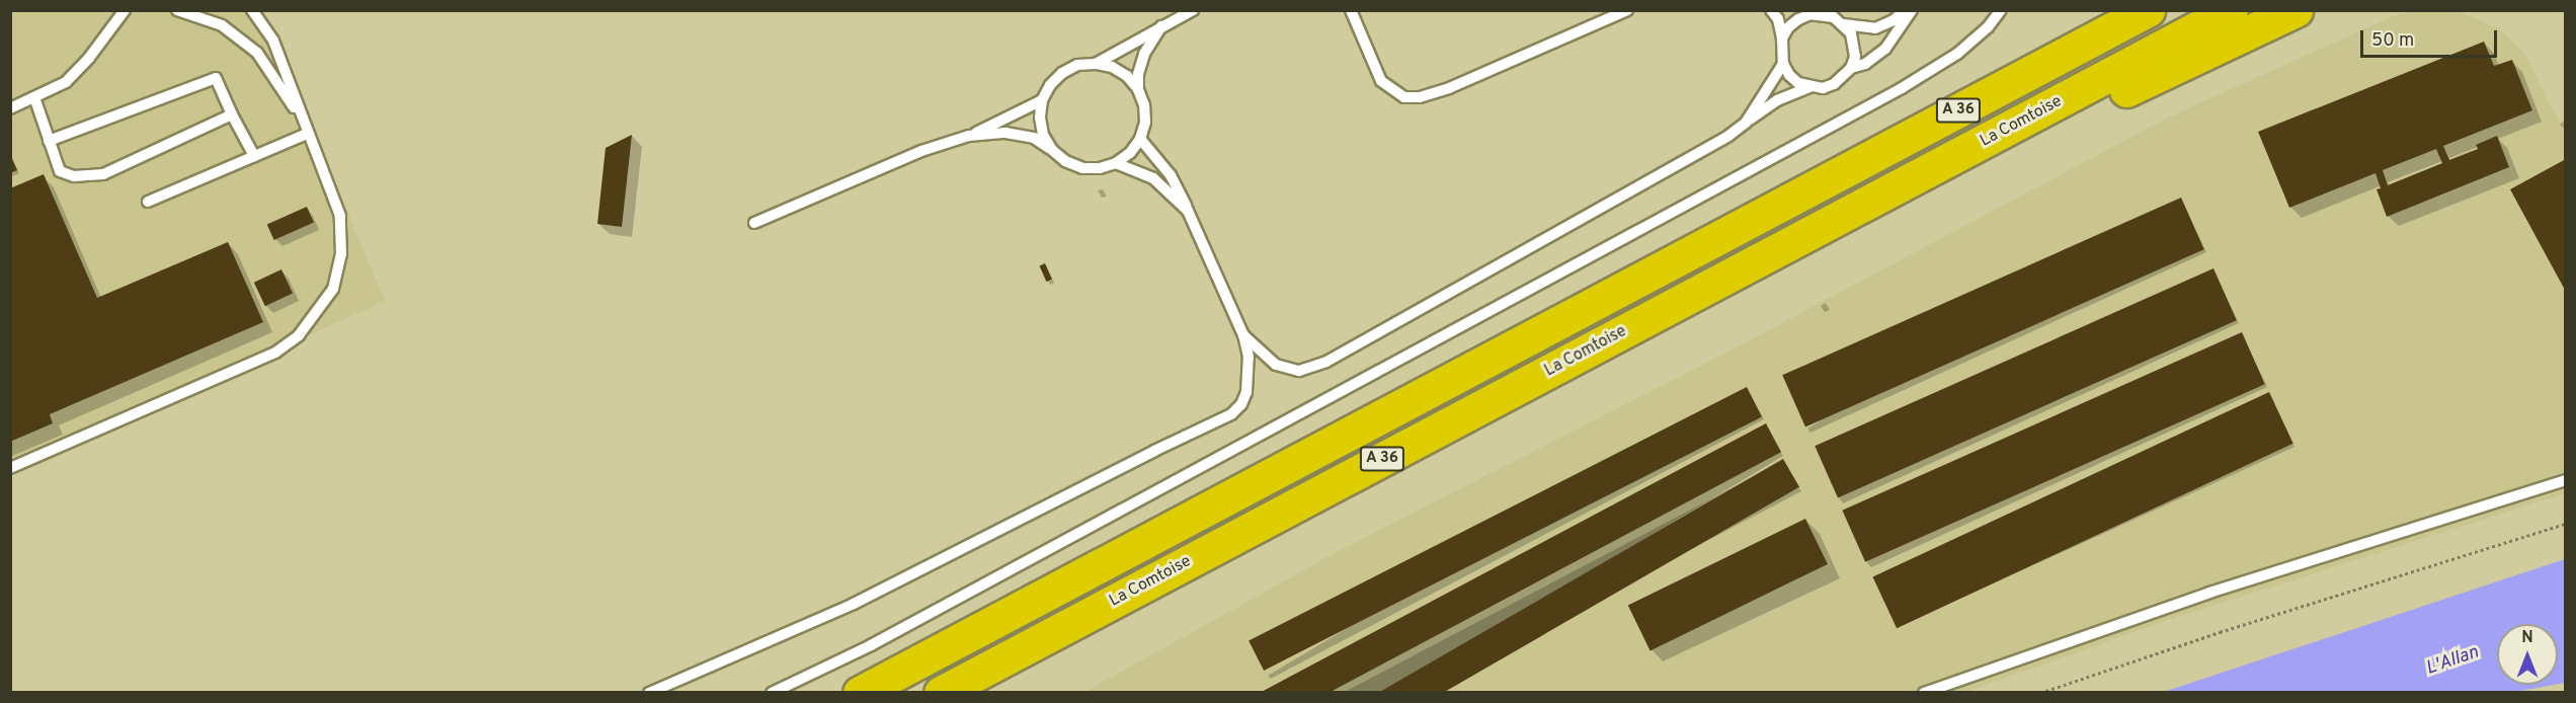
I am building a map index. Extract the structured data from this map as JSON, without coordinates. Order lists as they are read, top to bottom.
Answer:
{
  "streets": {
    "highway": ["A 36", "La Comtoise"]
  },
  "water": ["L'Allan"],
  "scale_bar": "50 m",
  "north": "top"
}
